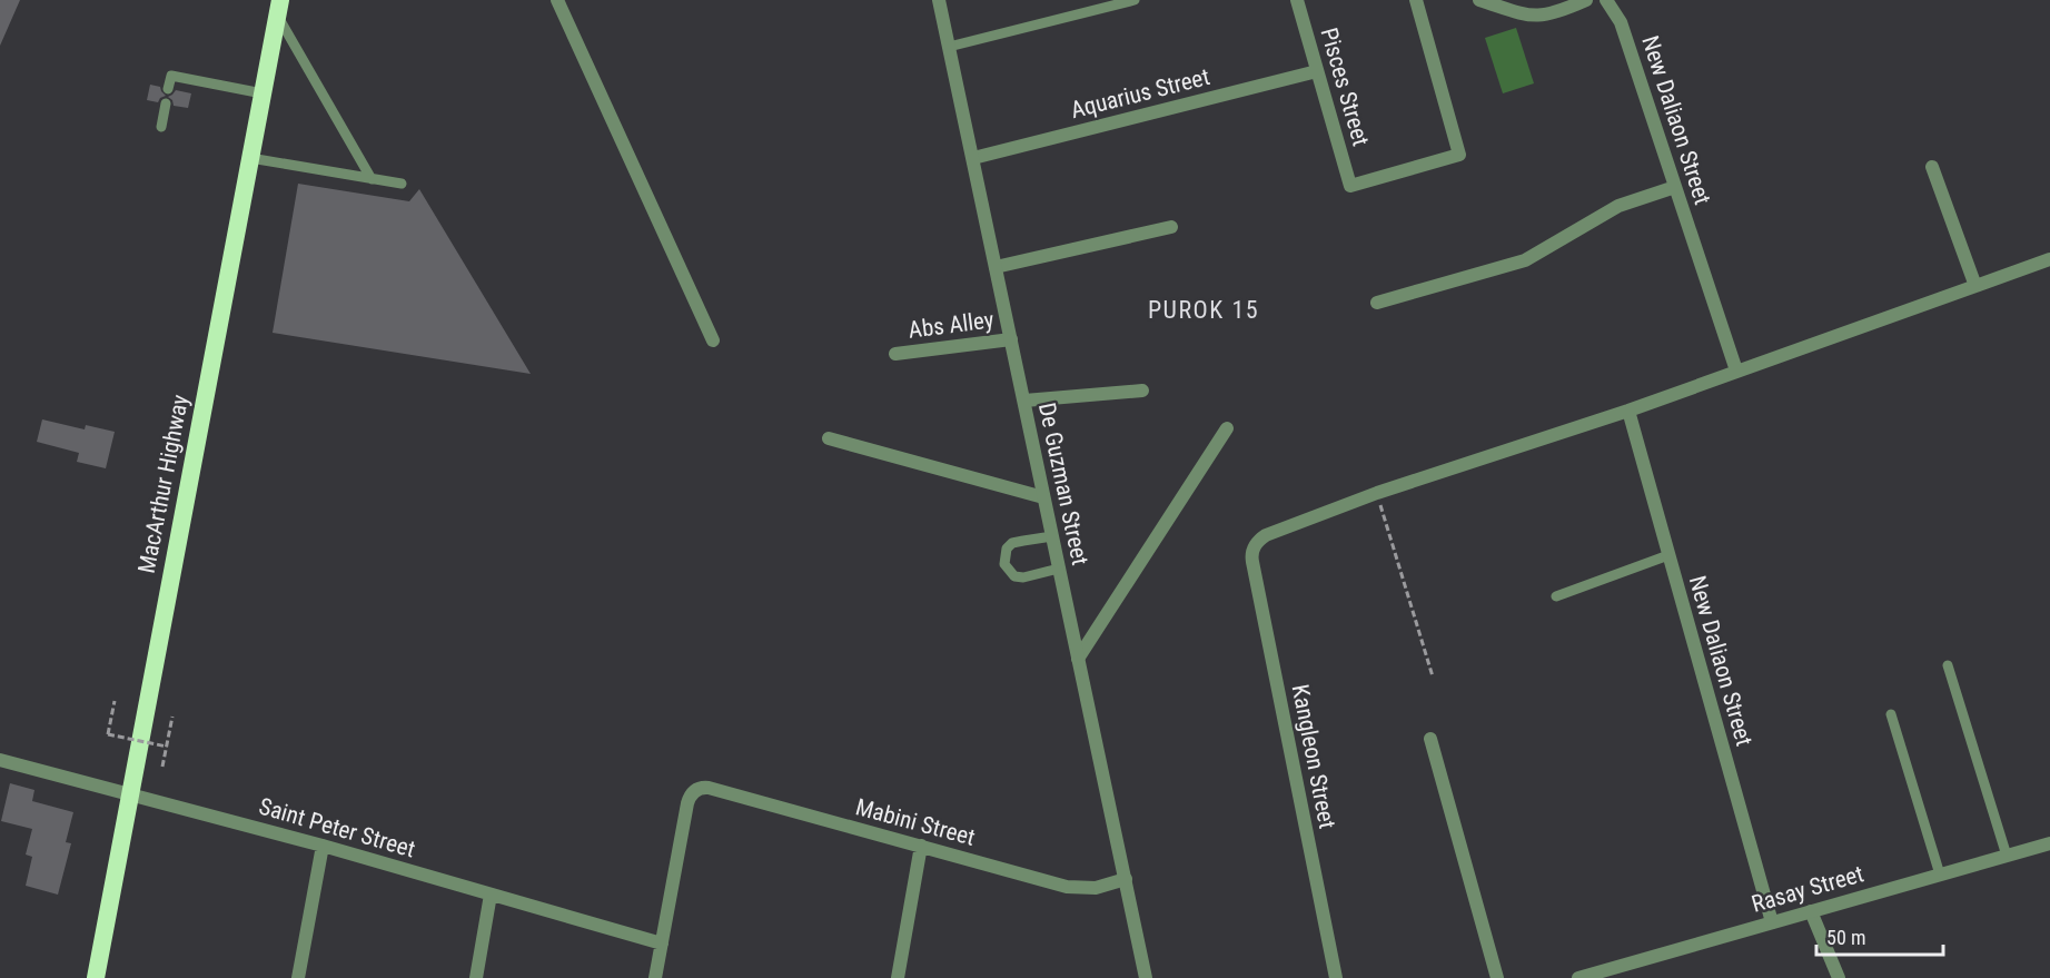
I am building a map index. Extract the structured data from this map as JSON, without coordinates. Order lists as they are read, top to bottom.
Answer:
{
  "streets": {
    "highway": ["MacArthur Highway"],
    "street": [
      "Pisces Street",
      "Aquarius Street",
      "New Daliaon Street",
      "Abs Alley",
      "De Guzman Street",
      "Kangleon Street",
      "Mabini Street",
      "Saint Peter Street",
      "Rasay Street"
    ]
  },
  "crossings": [
    ["Pisces Street", "Aquarius Street"],
    ["Aquarius Street", "De Guzman Street"],
    ["New Daliaon Street", "Rasay Street"],
    ["Abs Alley", "De Guzman Street"],
    ["MacArthur Highway", "Saint Peter Street"],
    ["De Guzman Street", "Mabini Street"],
    ["Mabini Street", "Saint Peter Street"]
  ],
  "districts": ["PUROK 15"],
  "scale_bar": "50 m"
}
